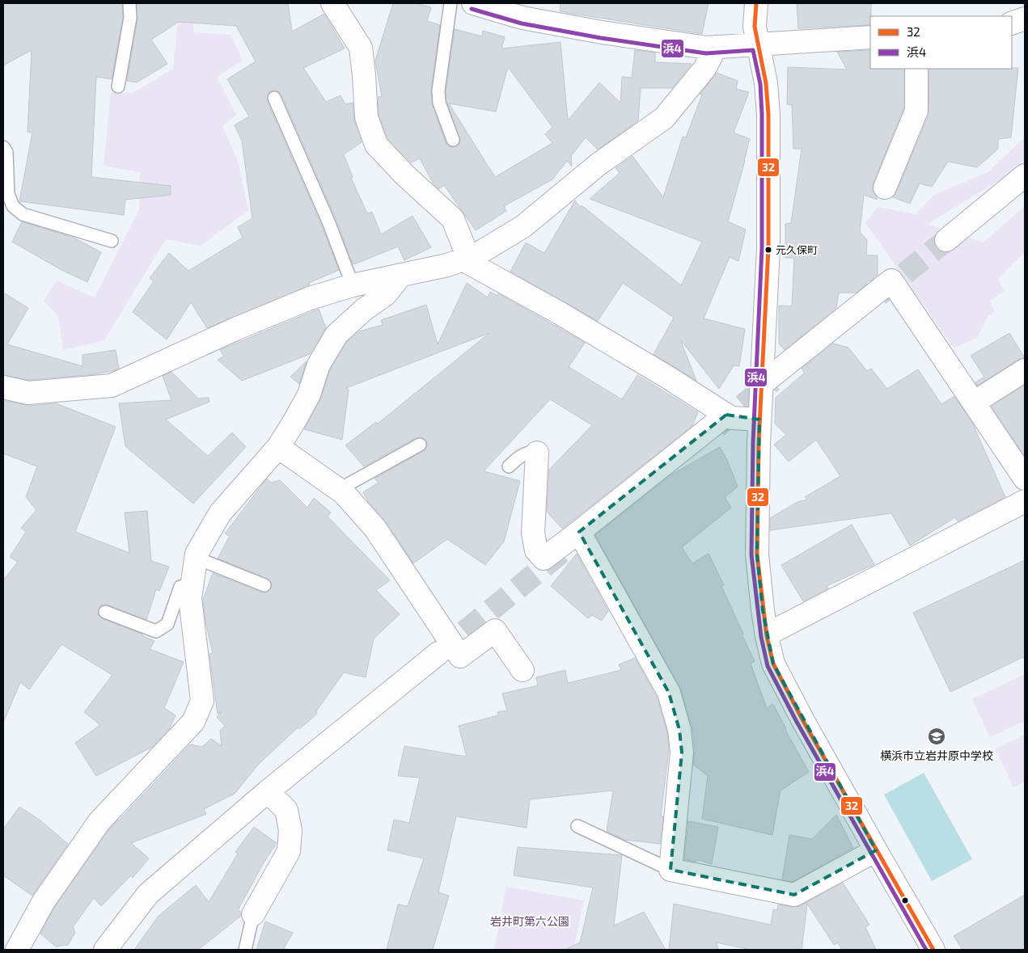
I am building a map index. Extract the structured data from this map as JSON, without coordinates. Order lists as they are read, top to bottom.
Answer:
{
  "parks": ["岩井町第六公園"],
  "places": {
    "other": ["元久保町"],
    "school or university": ["横浜市立岩井原中学校"]
  },
  "lines": ["transit line 32", "transit line 浜4"],
  "legend": ["32", "浜4"]
}
